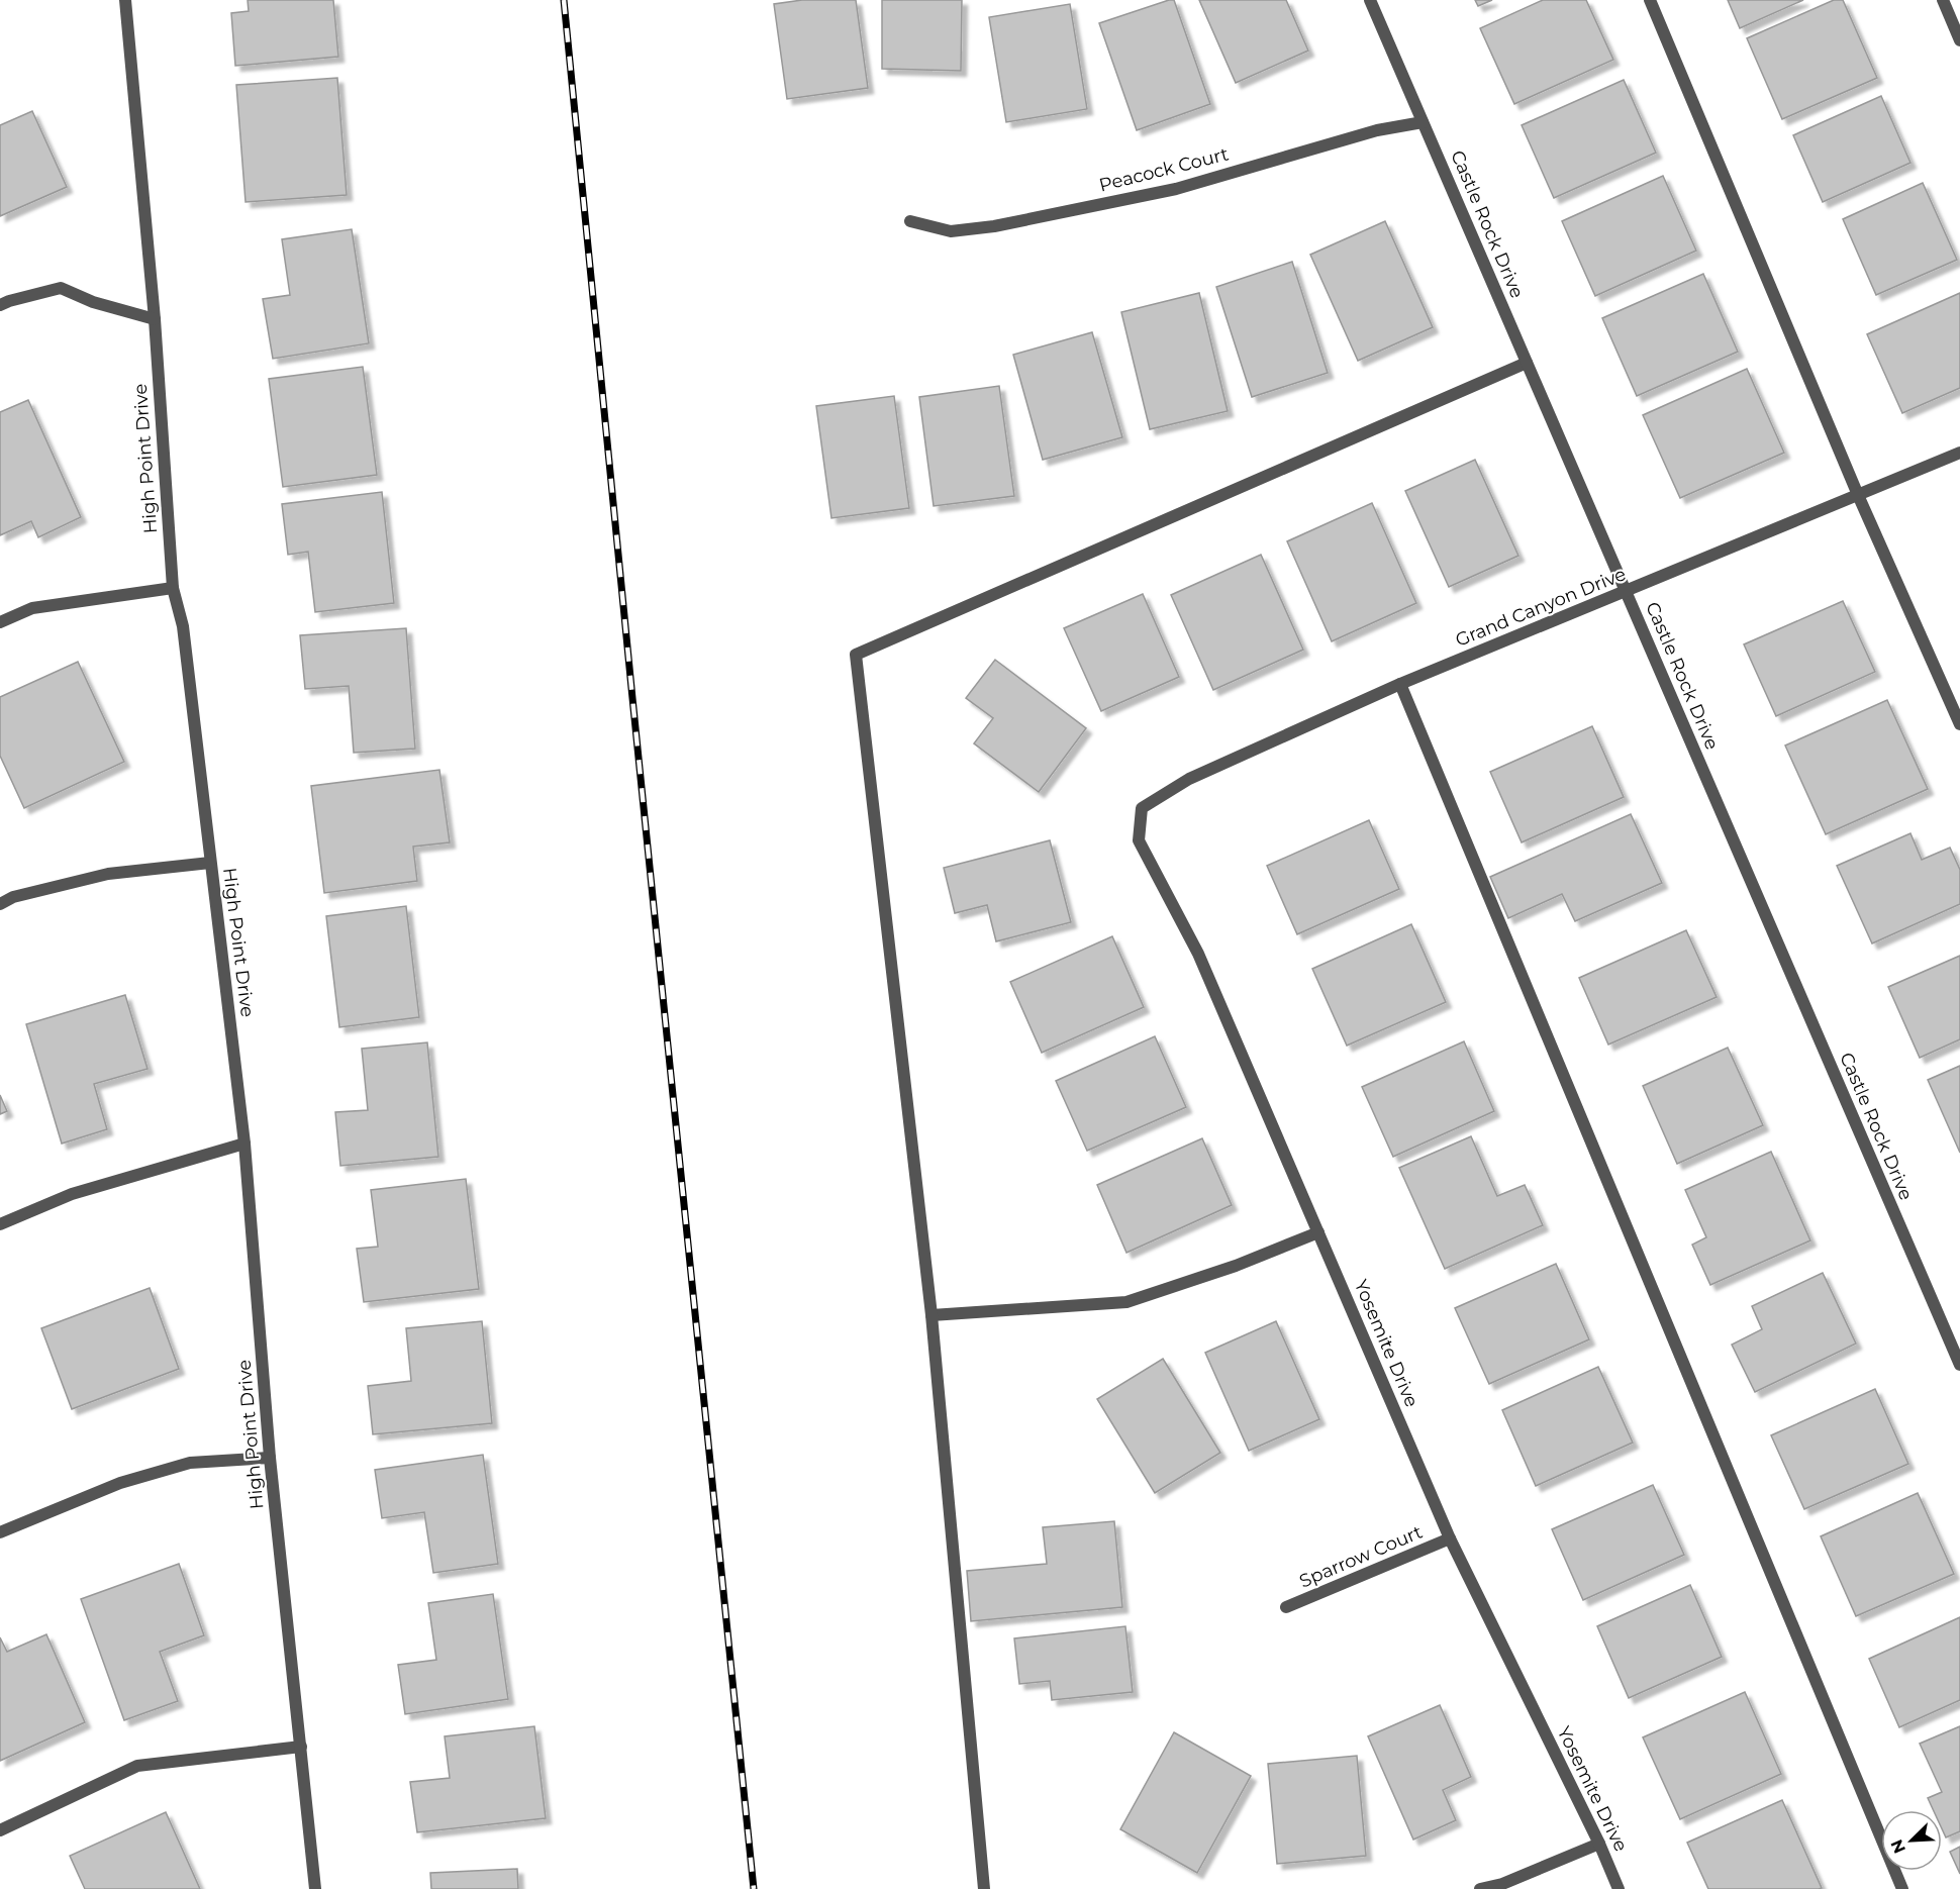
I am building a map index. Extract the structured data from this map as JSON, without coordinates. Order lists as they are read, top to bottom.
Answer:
{
  "streets": {
    "street": [
      "Peacock Court",
      "Castle Rock Drive",
      "High Point Drive",
      "Grand Canyon Drive",
      "Yosemite Drive",
      "Sparrow Court"
    ]
  },
  "crossings": [
    ["Peacock Court", "Castle Rock Drive"],
    ["Castle Rock Drive", "Grand Canyon Drive"],
    ["Grand Canyon Drive", "Yosemite Drive"],
    ["Yosemite Drive", "Sparrow Court"]
  ],
  "north": "bottom left"
}
